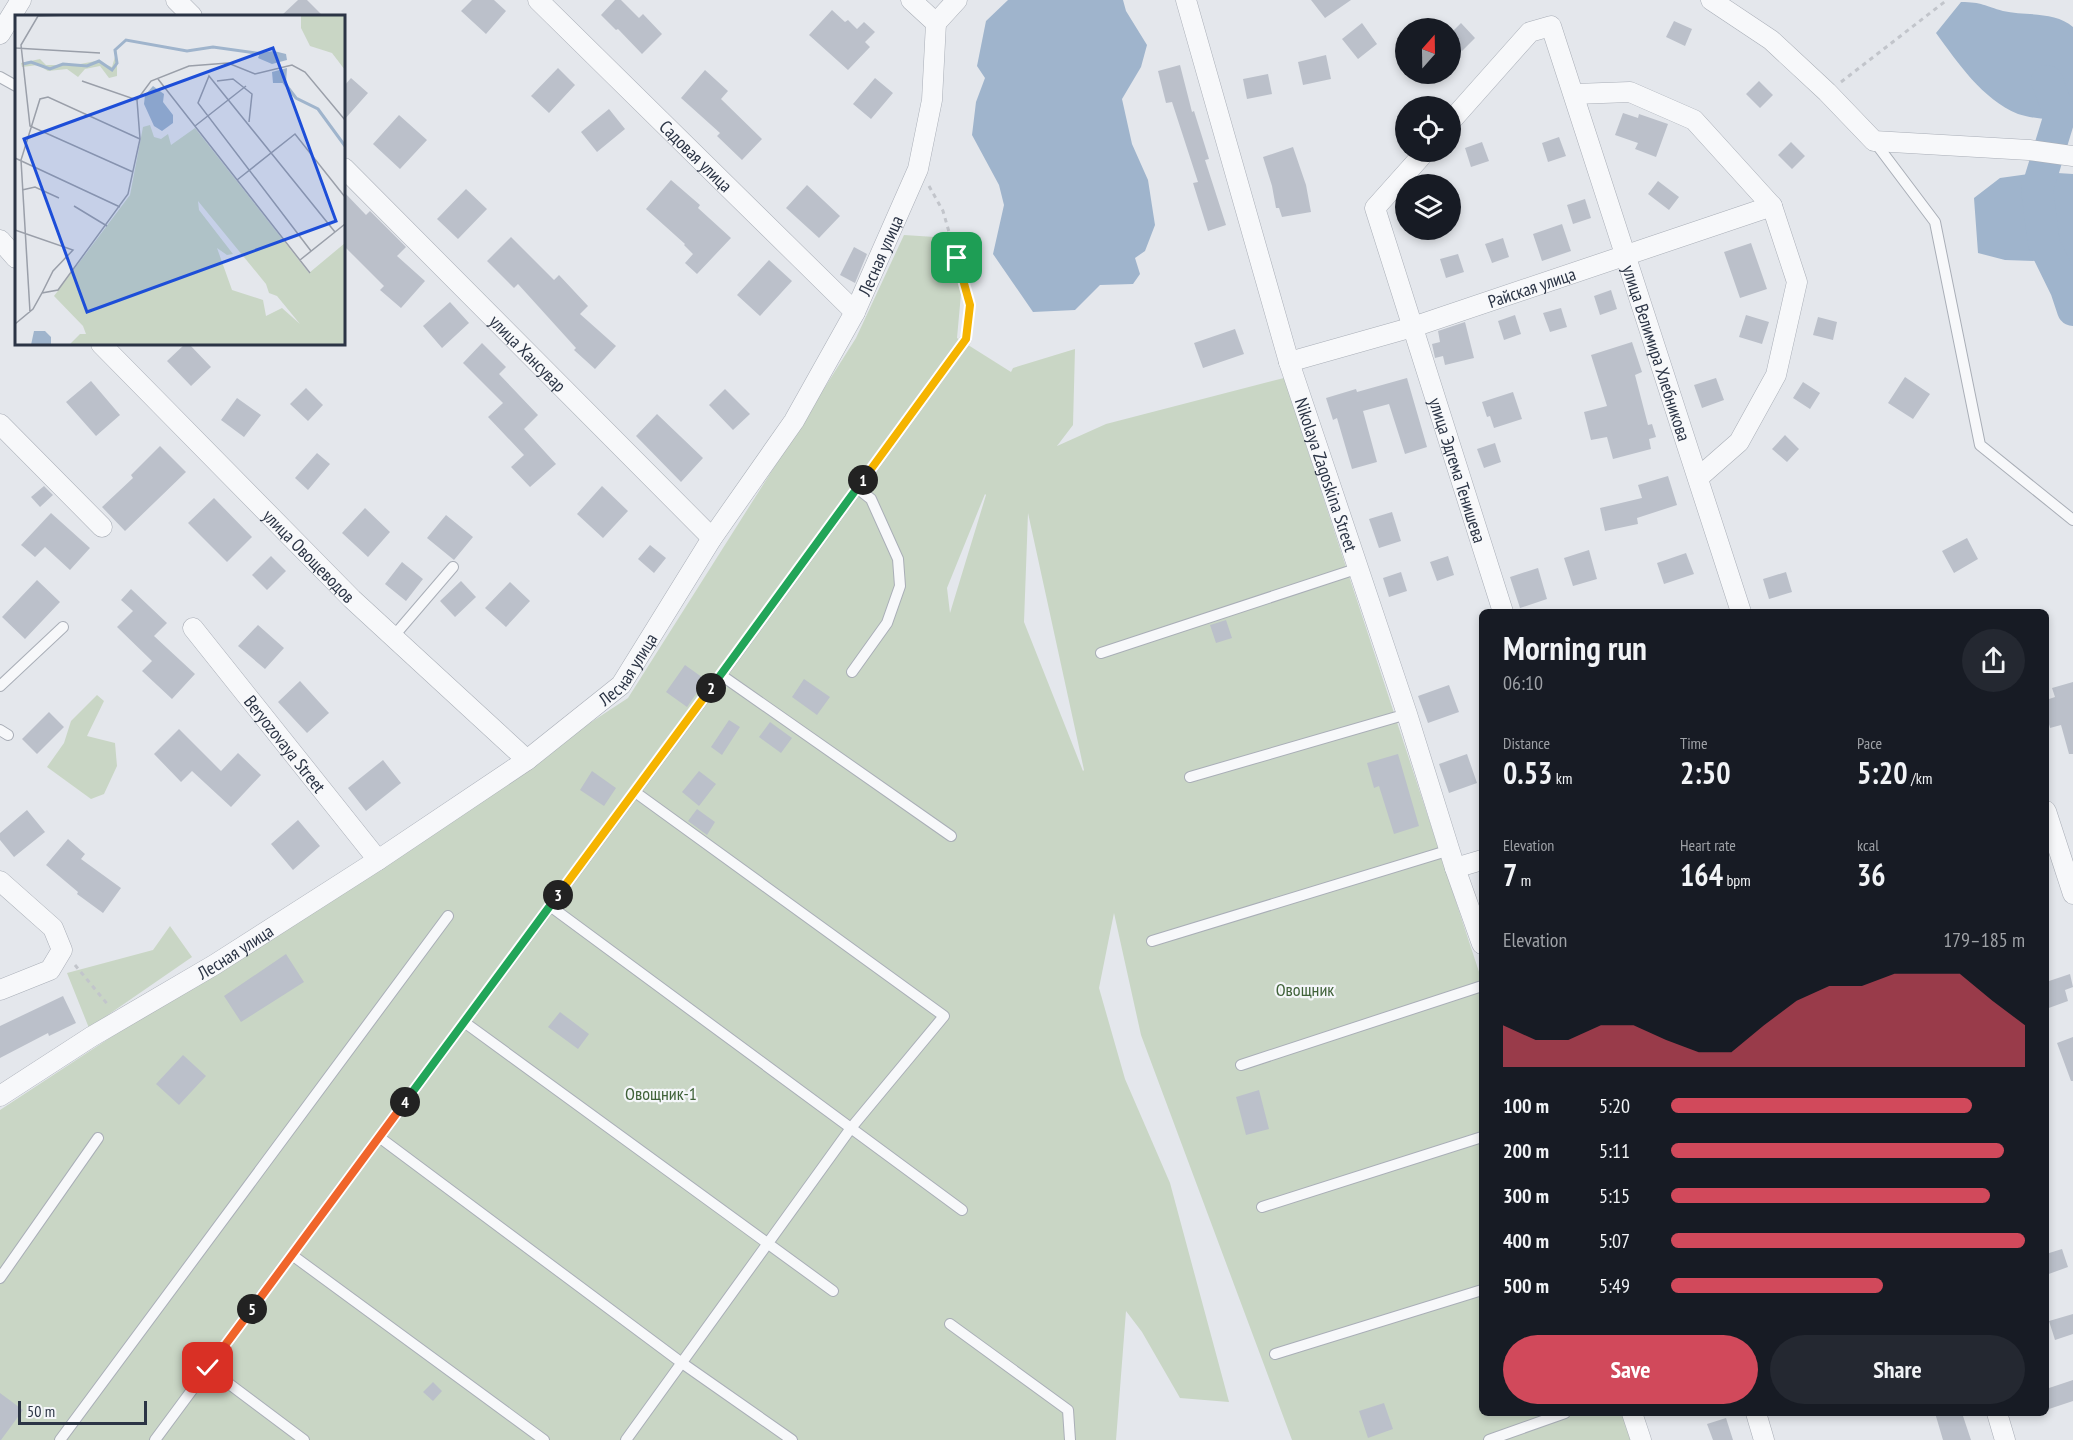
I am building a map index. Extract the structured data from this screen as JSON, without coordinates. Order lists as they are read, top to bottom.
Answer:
{
  "streets": {
    "street": [
      "Садовая улица",
      "Лесная улица",
      "Райская улица",
      "улица Хансувар",
      "улица Велимира Хлебникова",
      "улица Эдгема Тенишева",
      "Nikolaya Zagoskina Street",
      "улица Овощеводов",
      "Beryozovaya Street"
    ]
  },
  "crossings": [
    ["Садовая улица", "Лесная улица"],
    ["Лесная улица", "улица Хансувар"],
    ["Лесная улица", "улица Овощеводов"],
    ["Лесная улица", "Beryozovaya Street"],
    ["Райская улица", "улица Велимира Хлебникова"],
    ["Райская улица", "улица Эдгема Тенишева"],
    ["Райская улица", "Nikolaya Zagoskina Street"]
  ],
  "parks": ["Овощник", "Овощник-1"],
  "scale_bar": "50 m",
  "north": "top",
  "page": {
    "pins": [
      "1",
      "2",
      "3",
      "4",
      "5"
    ],
    "heading": ["Morning run", "06:10"],
    "stats": [
      ["Distance", "0.53 km"],
      ["Time", "2:50"],
      ["Pace", "5:20 /km"],
      ["Elevation", "7 m"],
      ["Heart rate", "164 bpm"],
      ["kcal", "36"]
    ],
    "chart": ["Elevation", "179–185 m"],
    "list": [
      {
        "name": "100 m",
        "note": "5:20"
      },
      {
        "name": "200 m",
        "note": "5:11"
      },
      {
        "name": "300 m",
        "note": "5:15"
      },
      {
        "name": "400 m",
        "note": "5:07"
      },
      {
        "name": "500 m",
        "note": "5:49"
      }
    ],
    "buttons": ["Save", "Share"],
    "scale": "50 m"
  }
}
